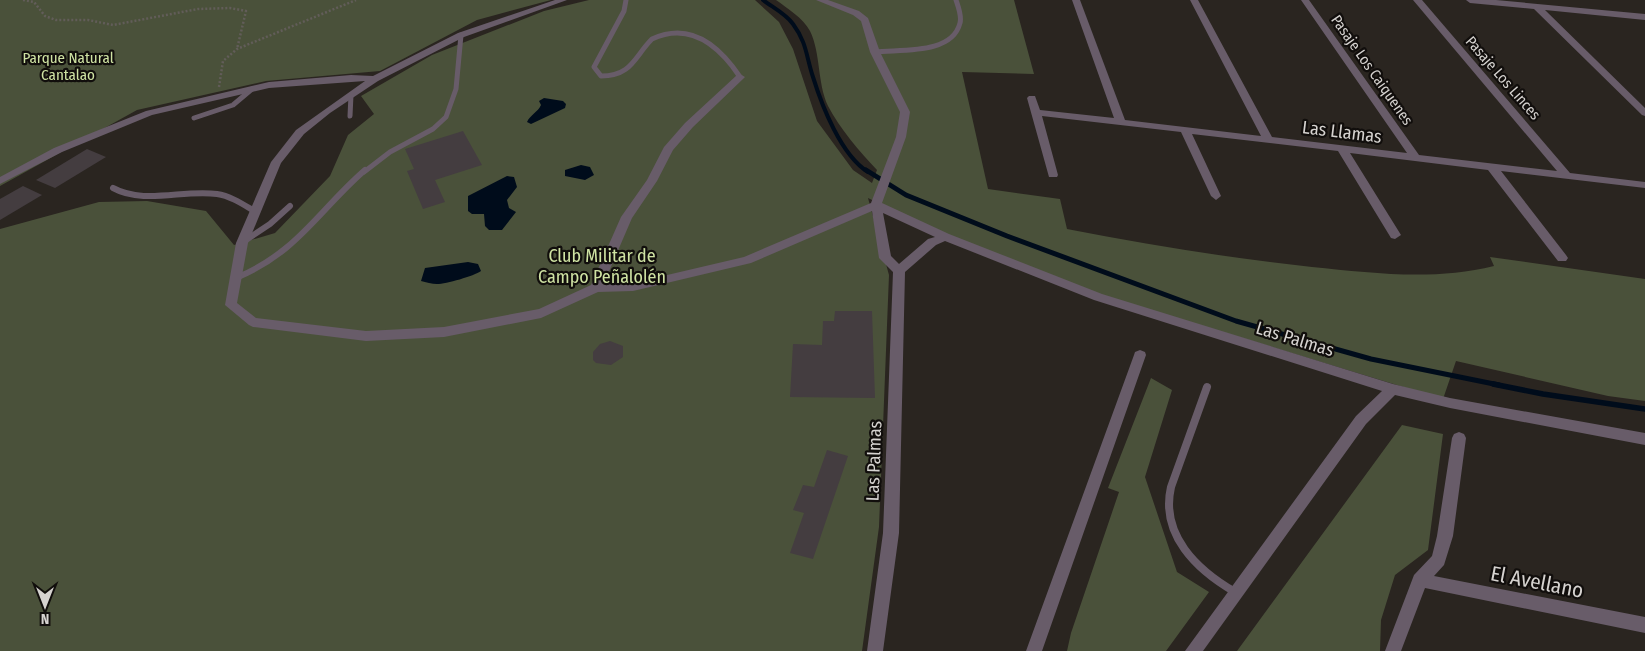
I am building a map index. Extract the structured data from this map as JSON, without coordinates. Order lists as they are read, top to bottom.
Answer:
{
  "streets": {
    "street": [
      "Pasaje Los Caiquenes",
      "Pasaje Los Linces",
      "Las Llamas",
      "Las Palmas",
      "El Avellano"
    ]
  },
  "crossings": [
    ["Pasaje Los Caiquenes", "Las Llamas"],
    ["Pasaje Los Linces", "Las Llamas"]
  ],
  "parks": ["Parque Natural Cantalao", "Club Militar de Campo Peñalolén"],
  "north": "bottom"
}
